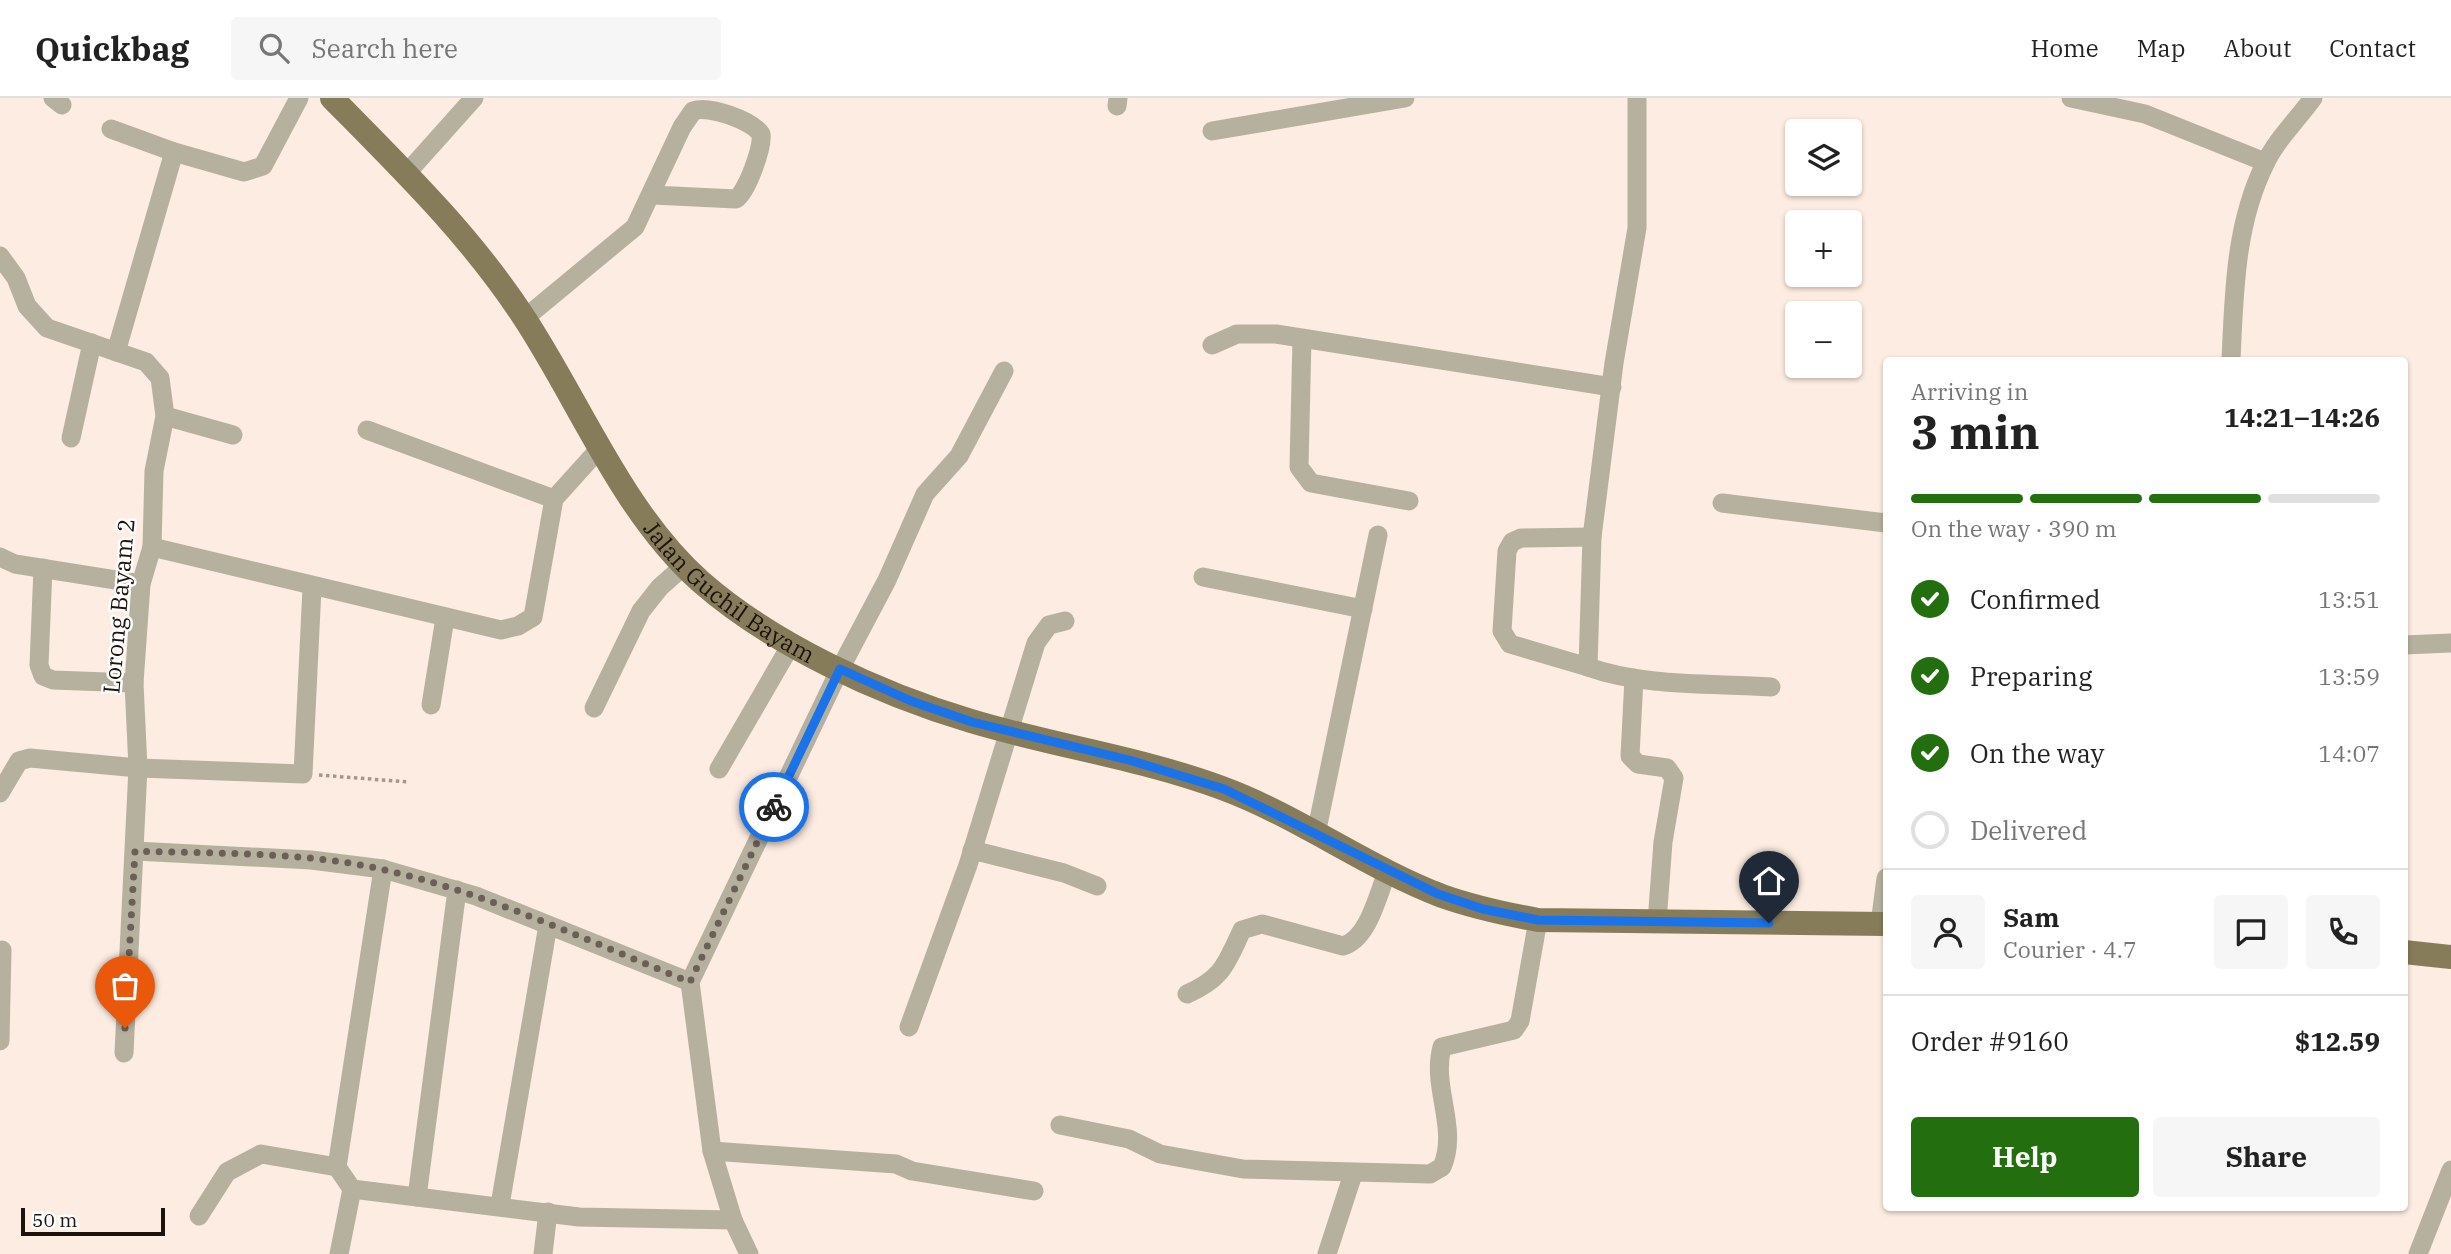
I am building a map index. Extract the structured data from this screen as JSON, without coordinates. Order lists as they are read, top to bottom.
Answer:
{
  "streets": {
    "main road": ["Jalan Guchil Bayam"],
    "street": ["Lorong Bayam 2"]
  },
  "scale_bar": "50 m",
  "page": {
    "header": "Quickbag",
    "search": "Search here",
    "nav": [
      "Home",
      "Map",
      "About",
      "Contact"
    ],
    "map_buttons": ["+", "−"],
    "heading": ["3 min", "Arriving in", "14:21–14:26"],
    "panel": [
      "Sam",
      "Courier · 4.7",
      "Order #9160",
      "$12.59"
    ],
    "bar": "On the way · 390 m",
    "list": [
      ["Confirmed", "13:51"],
      ["Preparing", "13:59"],
      ["On the way", "14:07"],
      "Delivered"
    ],
    "buttons": ["Help", "Share"],
    "scale": "50 m"
  }
}
